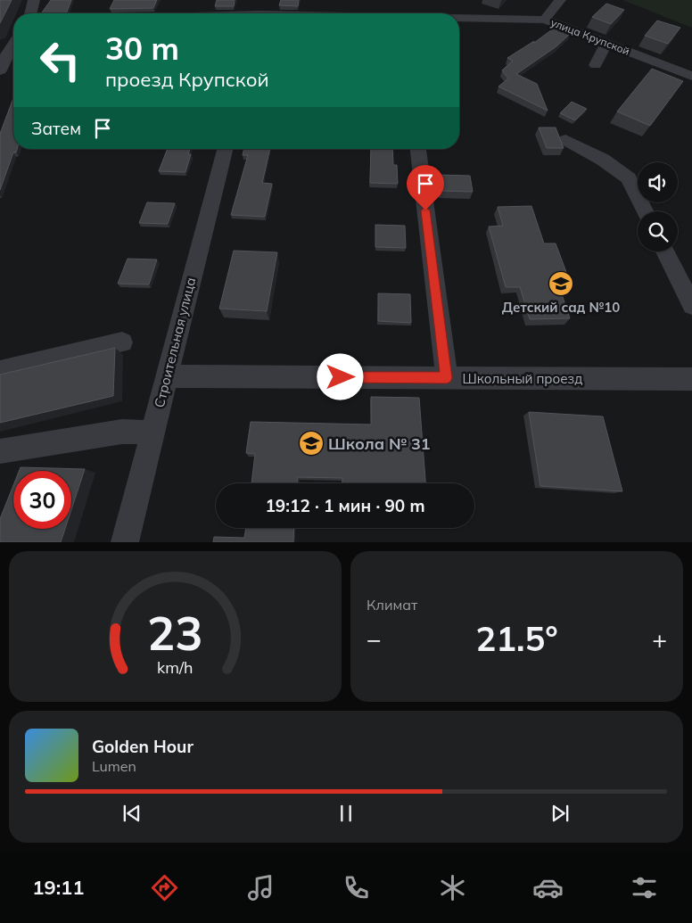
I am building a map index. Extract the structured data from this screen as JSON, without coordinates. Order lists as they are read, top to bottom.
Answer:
{
  "streets": {
    "street": ["улица Крупской", "Строительная улица", "Школьный проезд"]
  },
  "crossings": [
    ["Строительная улица", "Школьный проезд"]
  ],
  "places": {
    "school or university": ["Детский сад №10", "Школа № 31"]
  },
  "page": {
    "turn": ["30 m", "проезд Крупской"],
    "then": "Затем",
    "limit": "30",
    "trip": "19:12 · 1 мин · 90 m",
    "tile": "Климат",
    "heat": ["−", "21.5°", "+"],
    "song": ["Golden Hour", "Lumen"],
    "tabs": "19:11",
    "gauge": ["23", "km/h"]
  }
}
